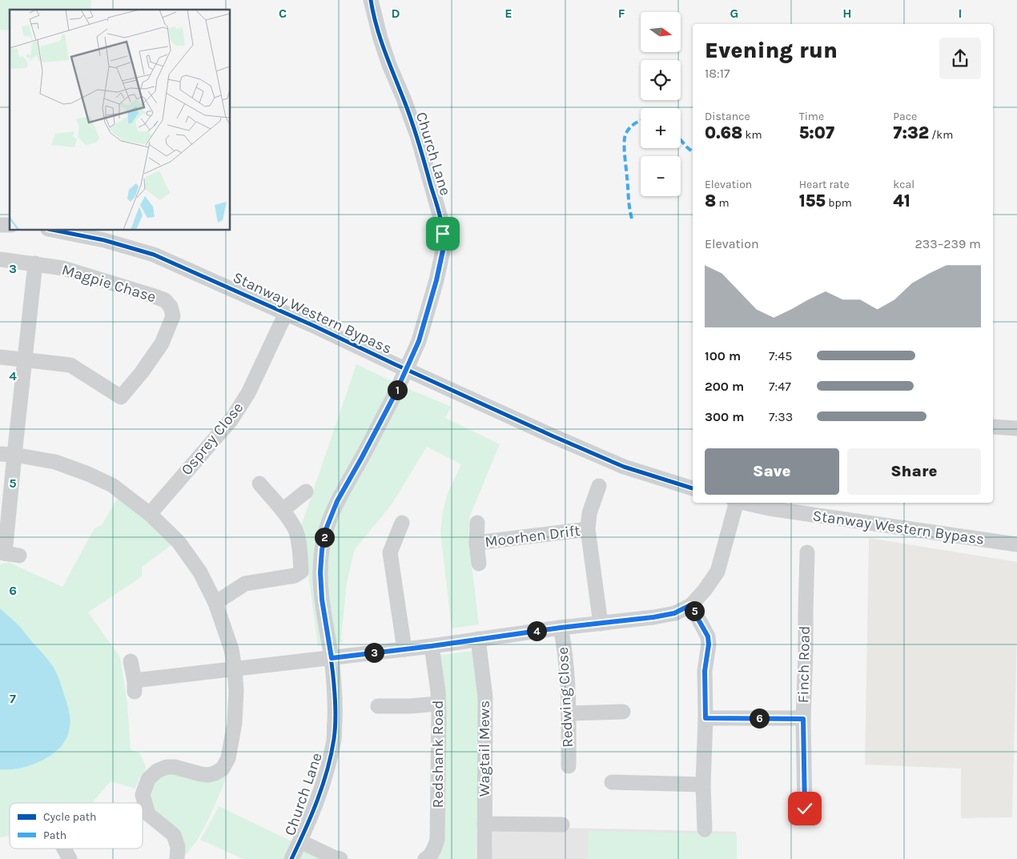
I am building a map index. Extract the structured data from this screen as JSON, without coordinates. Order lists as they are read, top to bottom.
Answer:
{
  "streets": {
    "street": [
      "Church Lane",
      "Magpie Chase",
      "Stanway Western Bypass",
      "Osprey Close",
      "Moorhen Drift",
      "Finch Road",
      "Redwing Close",
      "Wagtail Mews",
      "Redshank Road"
    ]
  },
  "crossings": [
    ["Stanway Western Bypass", "Osprey Close"]
  ],
  "legend": ["Cycle path", "Path"],
  "north": "right",
  "page": {
    "map_buttons": ["+", "−"],
    "heading": ["Evening run", "18:17"],
    "stats": [
      ["Distance", "0.68 km"],
      ["Time", "5:07"],
      ["Pace", "7:32 /km"],
      ["Elevation", "8 m"],
      ["Heart rate", "155 bpm"],
      ["kcal", "41"]
    ],
    "chart": ["Elevation", "233–239 m"],
    "list": [
      {
        "name": "100 m",
        "note": "7:45"
      },
      {
        "name": "200 m",
        "note": "7:47"
      },
      {
        "name": "300 m",
        "note": "7:33"
      }
    ],
    "pins": [
      "1",
      "2",
      "5",
      "4",
      "3",
      "6"
    ],
    "buttons": ["Save", "Share"]
  },
  "grid": {
    "columns": [
      "C",
      "D",
      "E",
      "F",
      "G",
      "H",
      "I"
    ],
    "rows": [
      "3",
      "4",
      "5",
      "6",
      "7"
    ]
  }
}
